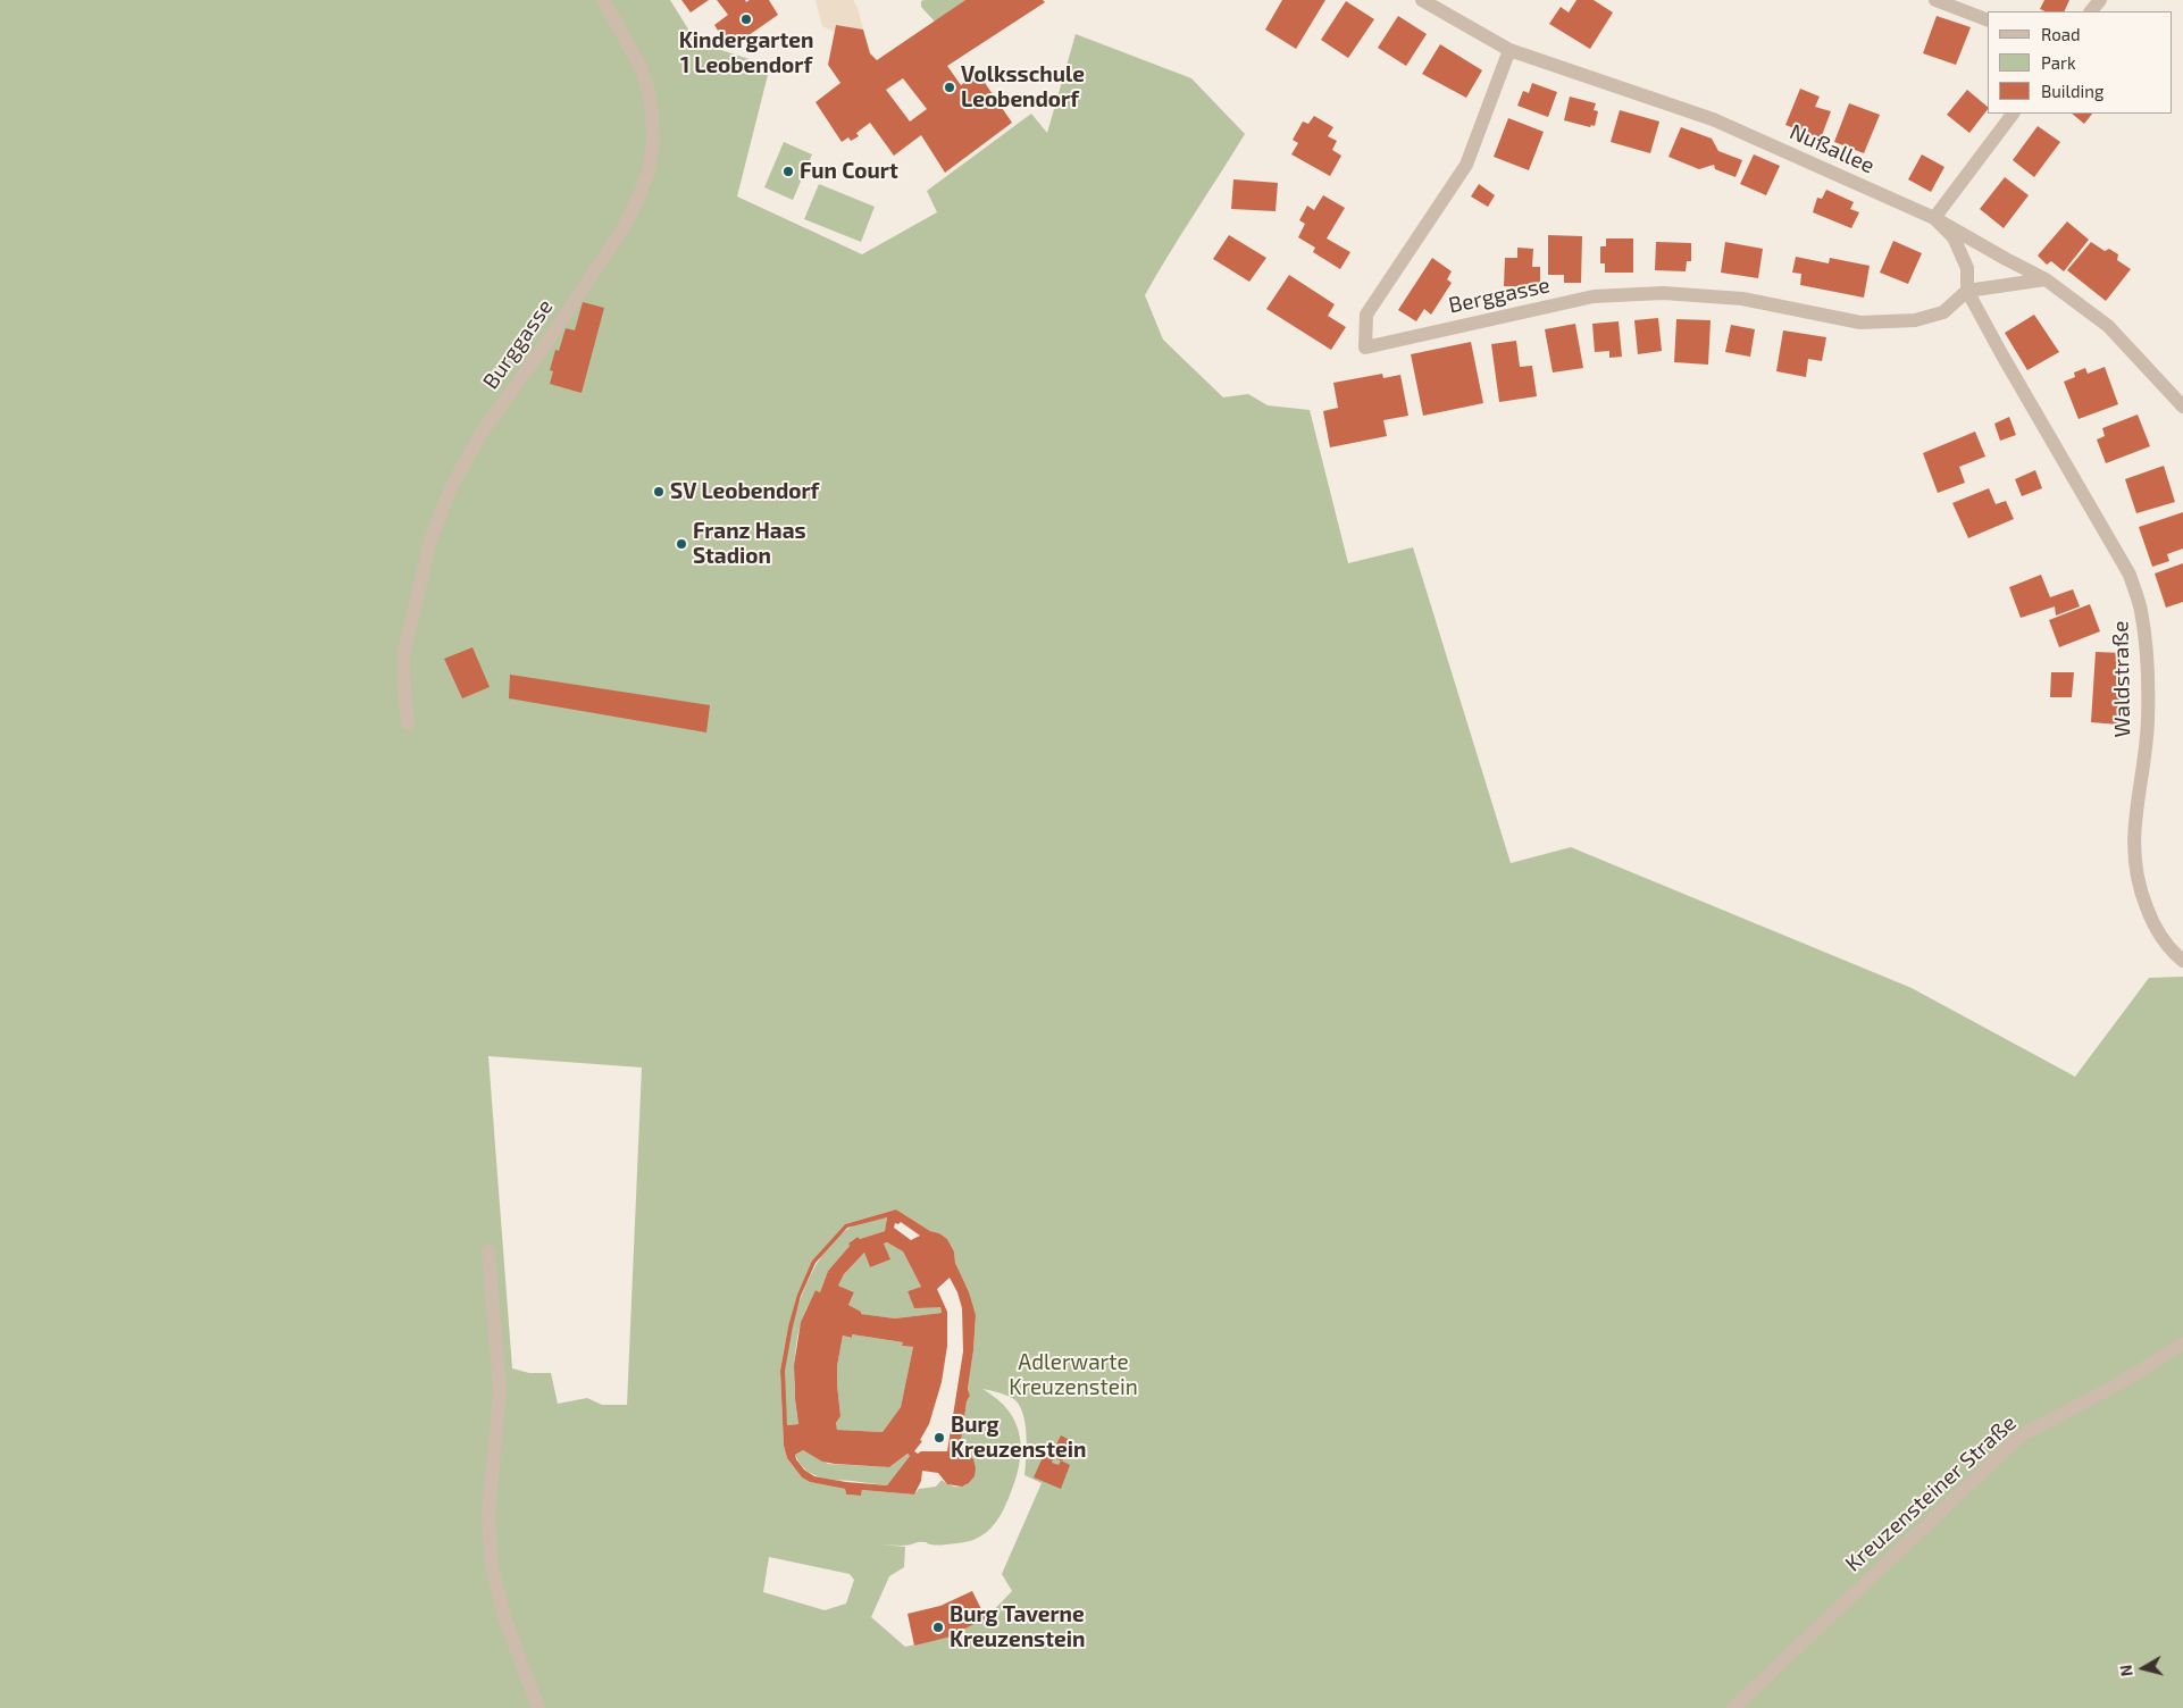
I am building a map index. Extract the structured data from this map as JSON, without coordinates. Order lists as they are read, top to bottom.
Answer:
{
  "streets": {
    "street": [
      "Nußallee",
      "Berggasse",
      "Burggasse",
      "Waldstraße",
      "Kreuzensteiner Straße"
    ]
  },
  "crossings": [
    ["Nußallee", "Berggasse"],
    ["Berggasse", "Waldstraße"]
  ],
  "parks": ["Adlerwarte Kreuzenstein"],
  "places": [
    "Kindergarten 1 Leobendorf",
    "Volksschule Leobendorf",
    "Fun Court",
    "SV Leobendorf",
    "Franz Haas Stadion",
    "Burg Kreuzenstein",
    "Burg Taverne Kreuzenstein"
  ],
  "legend": ["Road", "Park", "Building"],
  "north": "left"
}
